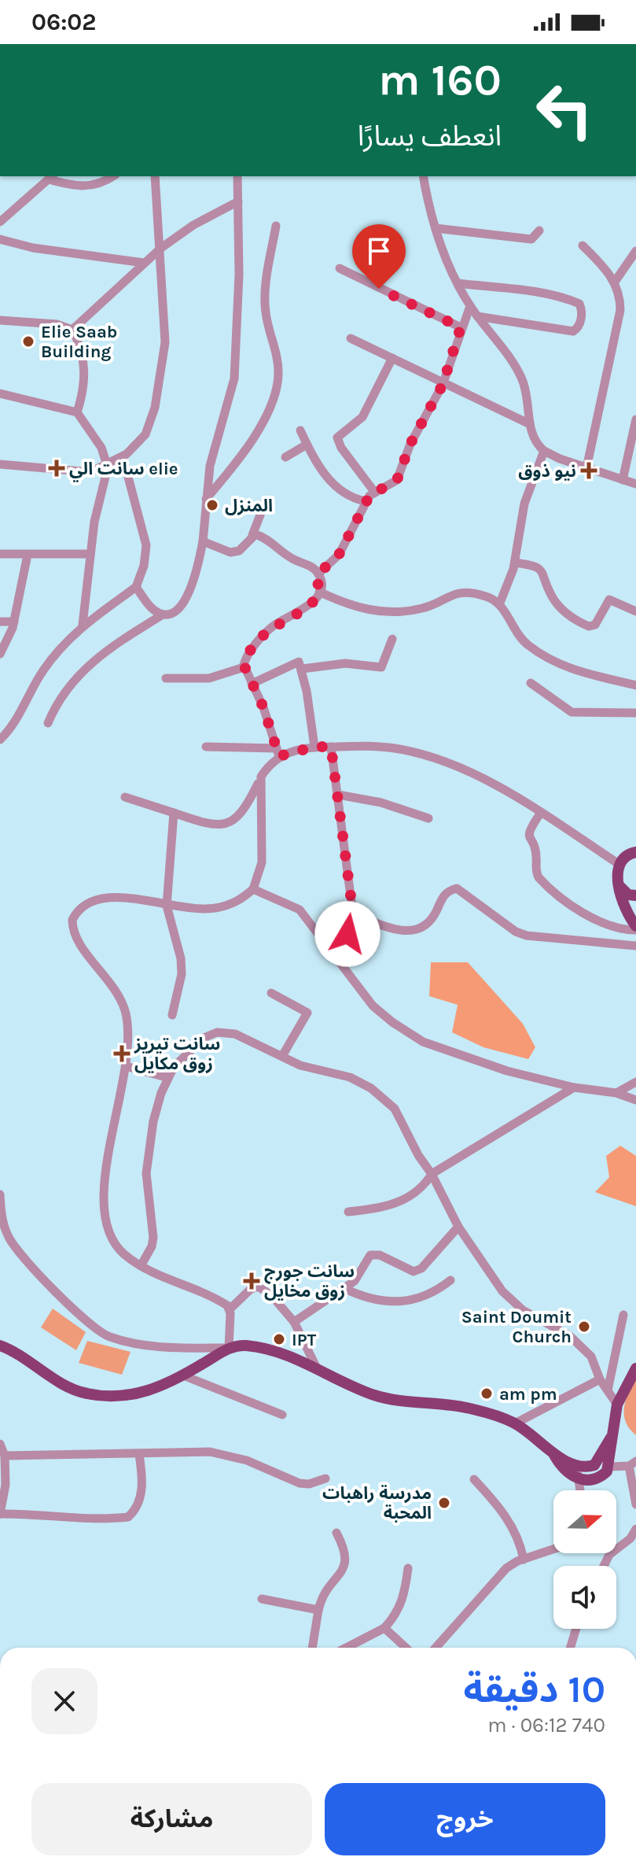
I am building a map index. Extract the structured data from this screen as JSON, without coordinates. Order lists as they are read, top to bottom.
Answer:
{
  "places": {
    "other": [
      "Elie Saab Building",
      "المنزل",
      "Saint Doumit Church",
      "IPT",
      "am pm",
      "مدرسة راهبات المحبة"
    ],
    "health": [
      "سانت الي elie",
      "نيو ذوق",
      "سانت تيريز زوق مكايل",
      "سانت جورج زوق مخايل"
    ]
  },
  "north": "right",
  "page": {
    "status": "06:02",
    "turn": ["160 m", "انعطف يسارًا"],
    "heading": ["10 دقيقة", "740 m · 06:12"],
    "buttons": ["خروج", "مشاركة"]
  }
}
